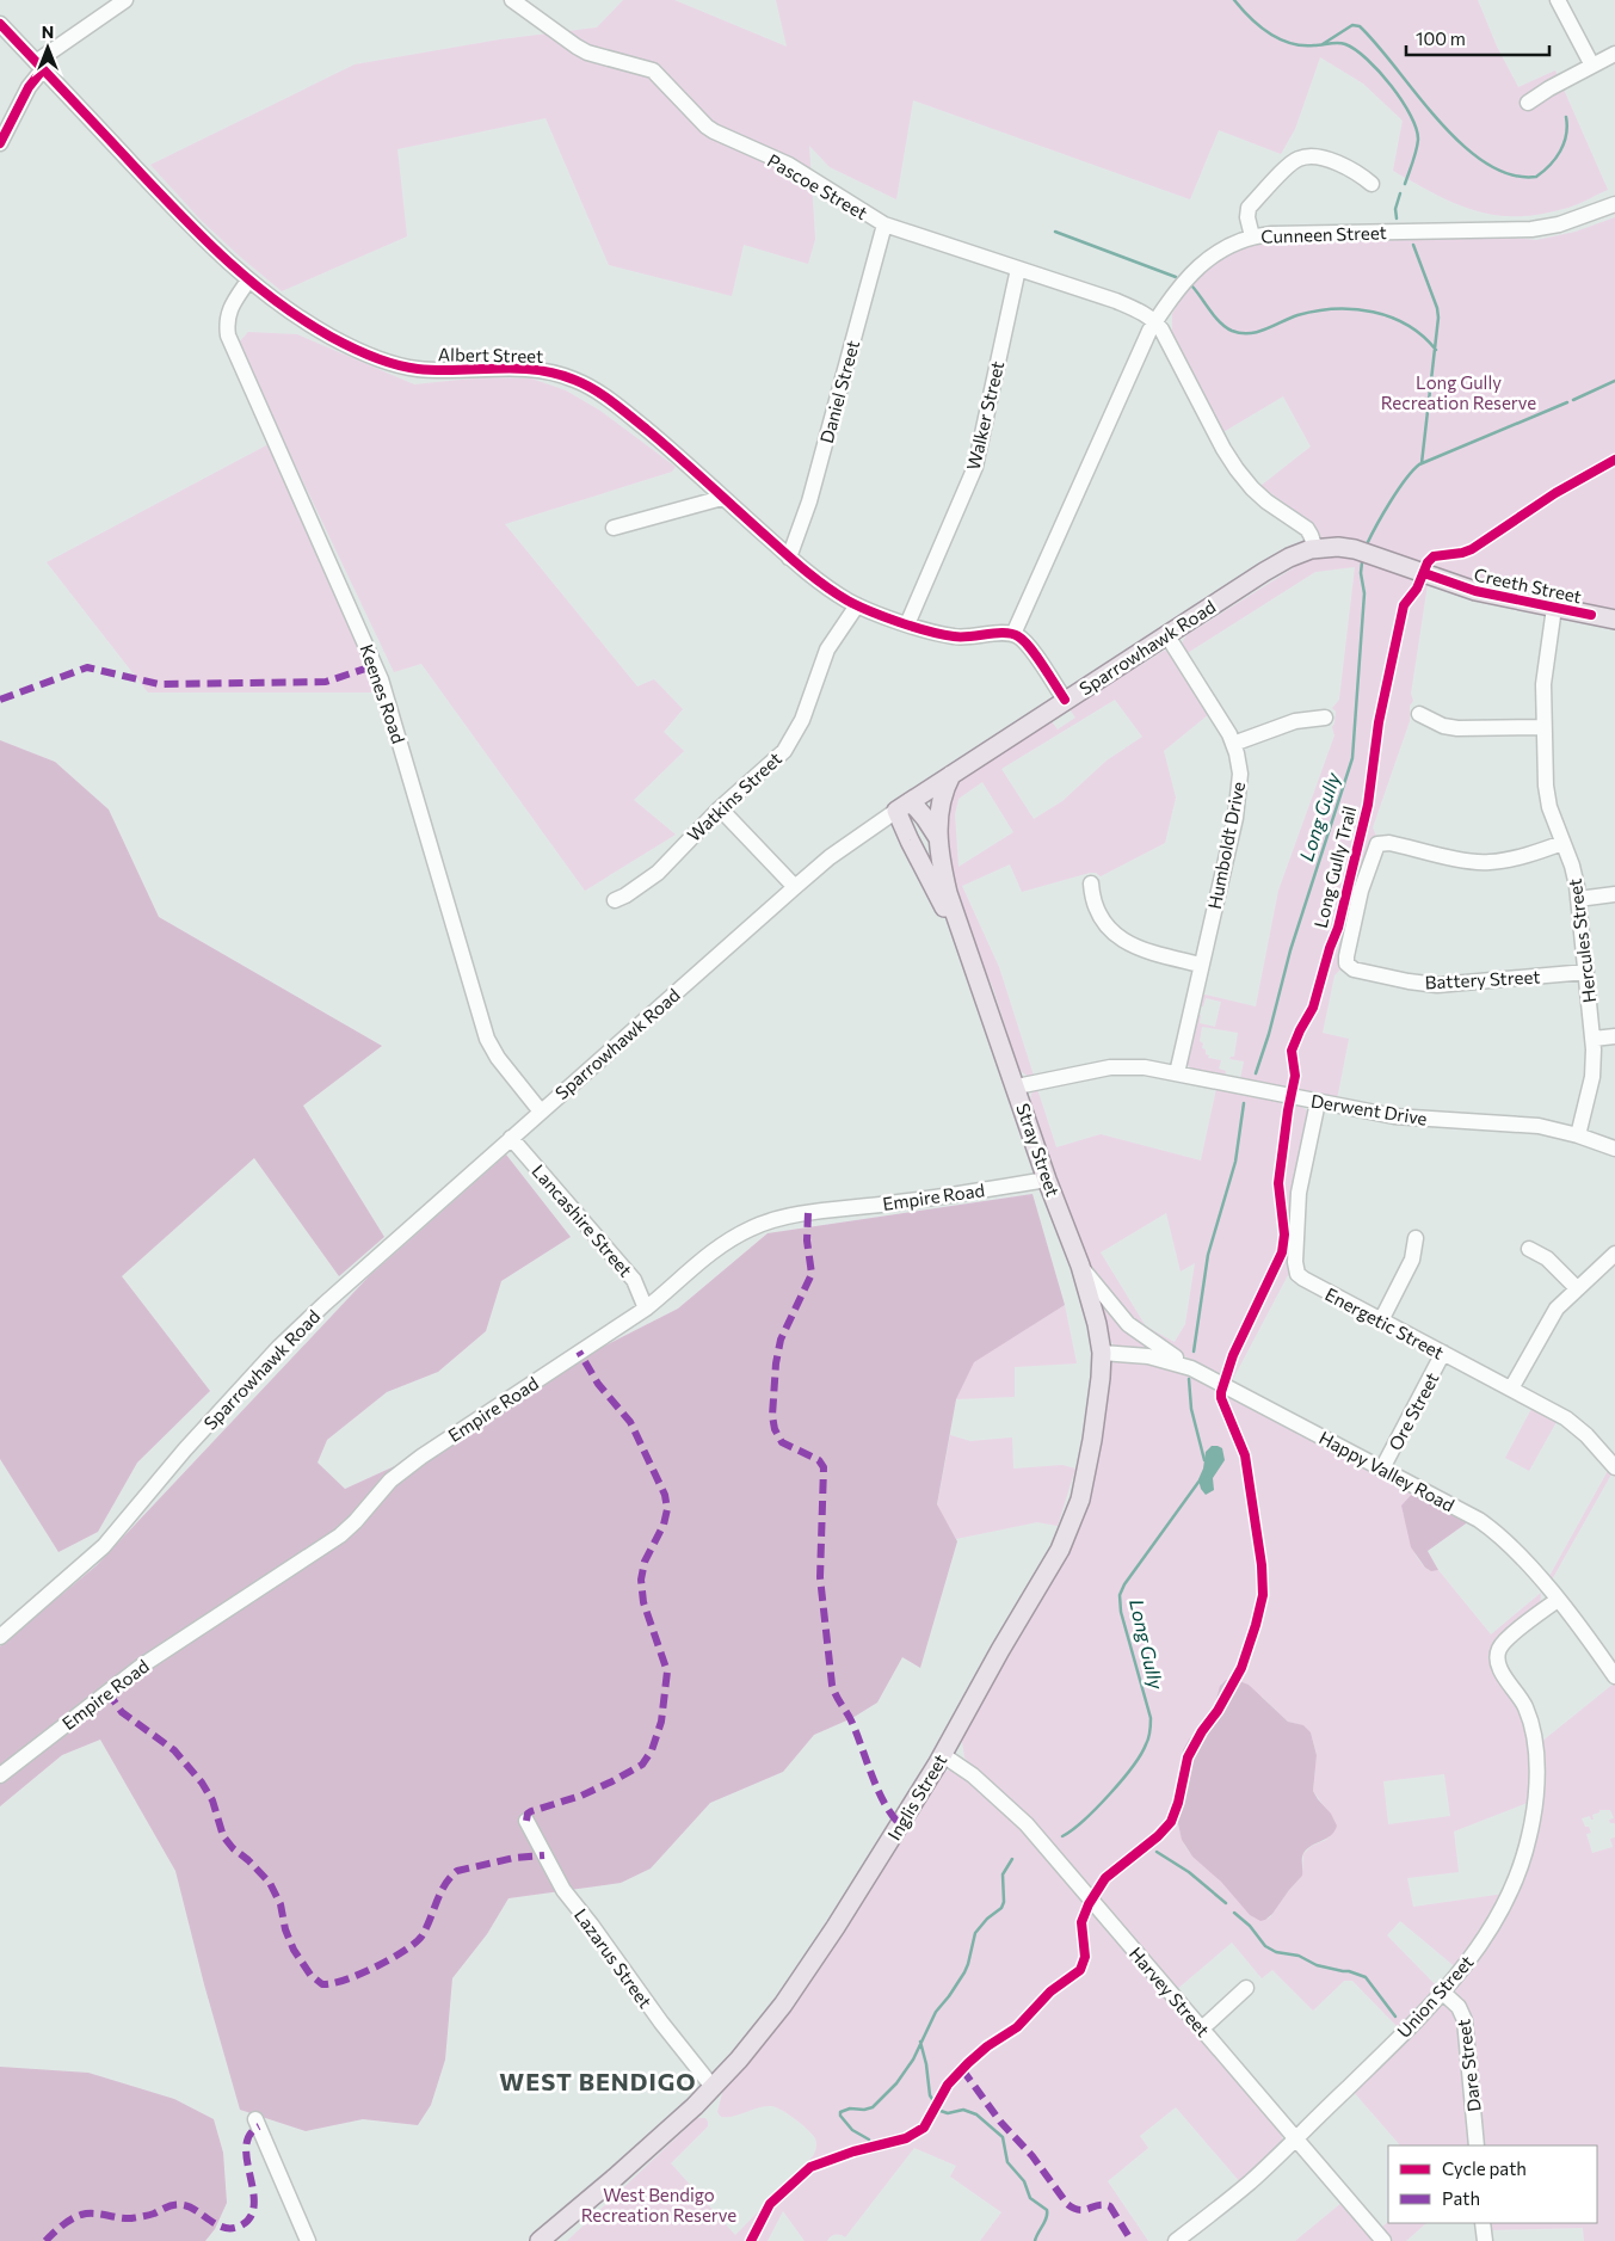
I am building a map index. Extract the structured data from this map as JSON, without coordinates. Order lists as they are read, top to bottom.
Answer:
{
  "streets": {
    "main road": [
      "Creeth Street",
      "Sparrowhawk Road",
      "Stray Street",
      "Inglis Street"
    ],
    "street": [
      "Pascoe Street",
      "Cunneen Street",
      "Albert Street",
      "Daniel Street",
      "Walker Street",
      "Keenes Road",
      "Watkins Street",
      "Humboldt Drive",
      "Hercules Street",
      "Battery Street",
      "Derwent Drive",
      "Empire Road",
      "Lancashire Street",
      "Energetic Street",
      "Ore Street",
      "Happy Valley Road",
      "Lazarus Street",
      "Harvey Street",
      "Union Street",
      "Dare Street"
    ],
    "cycle path": ["Long Gully Trail"]
  },
  "crossings": [
    ["Pascoe Street", "Cunneen Street"],
    ["Pascoe Street", "Daniel Street"],
    ["Pascoe Street", "Walker Street"],
    ["Cunneen Street", "Albert Street"],
    ["Albert Street", "Daniel Street"],
    ["Albert Street", "Walker Street"],
    ["Albert Street", "Keenes Road"],
    ["Albert Street", "Watkins Street"],
    ["Creeth Street", "Sparrowhawk Road"],
    ["Creeth Street", "Hercules Street"],
    ["Sparrowhawk Road", "Keenes Road"],
    ["Sparrowhawk Road", "Humboldt Drive"],
    ["Sparrowhawk Road", "Stray Street"],
    ["Sparrowhawk Road", "Lancashire Street"],
    ["Humboldt Drive", "Derwent Drive"],
    ["Hercules Street", "Battery Street"],
    ["Hercules Street", "Derwent Drive"],
    ["Derwent Drive", "Stray Street"],
    ["Derwent Drive", "Energetic Street"],
    ["Stray Street", "Empire Road"],
    ["Stray Street", "Happy Valley Road"],
    ["Stray Street", "Inglis Street"],
    ["Empire Road", "Lancashire Street"],
    ["Energetic Street", "Ore Street"],
    ["Ore Street", "Happy Valley Road"],
    ["Happy Valley Road", "Inglis Street"],
    ["Happy Valley Road", "Union Street"],
    ["Inglis Street", "Lazarus Street"],
    ["Inglis Street", "Harvey Street"],
    ["Harvey Street", "Union Street"],
    ["Union Street", "Dare Street"]
  ],
  "districts": ["WEST BENDIGO"],
  "water": ["Long Gully"],
  "parks": ["Long Gully Recreation Reserve", "West Bendigo Recreation Reserve"],
  "legend": ["Cycle path", "Path"],
  "scale_bar": "100 m",
  "north": "top"
}
